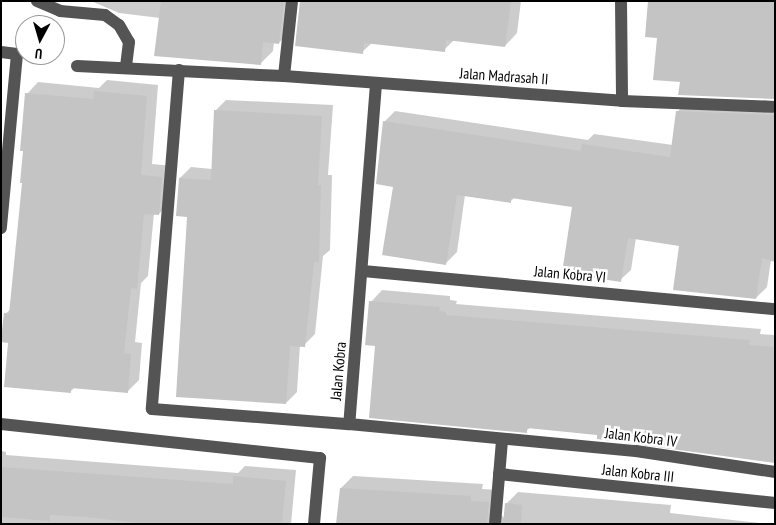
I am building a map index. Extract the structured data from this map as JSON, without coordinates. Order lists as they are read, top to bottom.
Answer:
{
  "streets": {
    "street": [
      "Jalan Madrasah II",
      "Jalan Kobra VI",
      "Jalan Kobra",
      "Jalan Kobra IV",
      "Jalan Kobra III"
    ]
  },
  "crossings": [
    ["Jalan Madrasah II", "Jalan Kobra"],
    ["Jalan Kobra VI", "Jalan Kobra"]
  ],
  "north": "bottom"
}
